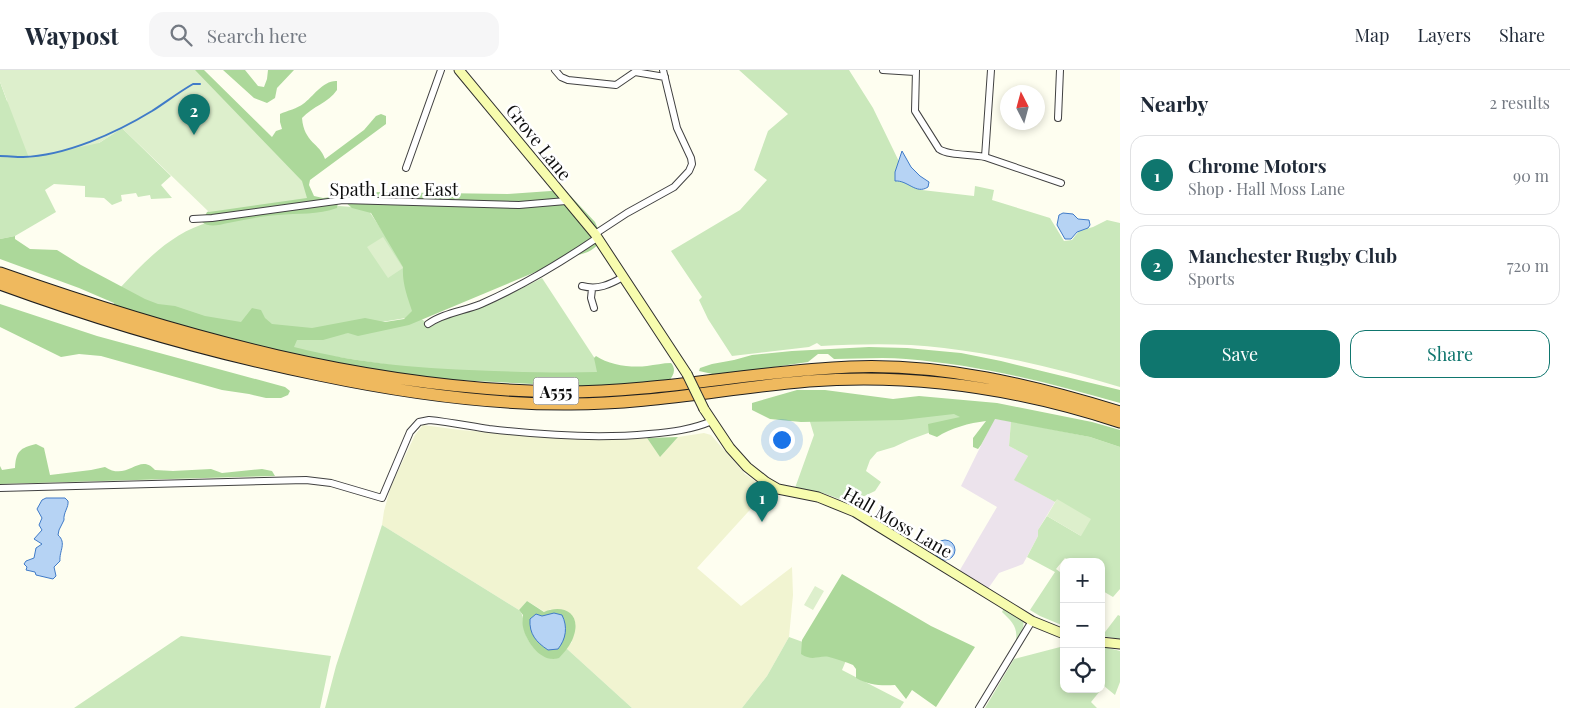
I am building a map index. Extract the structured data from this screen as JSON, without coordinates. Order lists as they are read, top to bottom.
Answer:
{
  "streets": {
    "highway": ["A555"],
    "street": ["Grove Lane", "Spath Lane East", "Hall Moss Lane"]
  },
  "crossings": [
    ["Grove Lane", "Spath Lane East"],
    ["Grove Lane", "Hall Moss Lane"]
  ],
  "north": "top",
  "page": {
    "header": "Waypost",
    "search": "Search here",
    "nav": ["Map", "Layers", "Share"],
    "heading": ["Nearby", "2 results"],
    "pins": ["2", "1"],
    "list": [
      {
        "mark": "1",
        "name": "Chrome Motors",
        "note": "Shop · Hall Moss Lane",
        "value": "90 m"
      },
      {
        "mark": "2",
        "name": "Manchester Rugby Club",
        "note": "Sports",
        "value": "720 m"
      }
    ],
    "buttons": ["Save", "Share"],
    "map_buttons": ["+", "−"]
  }
}
